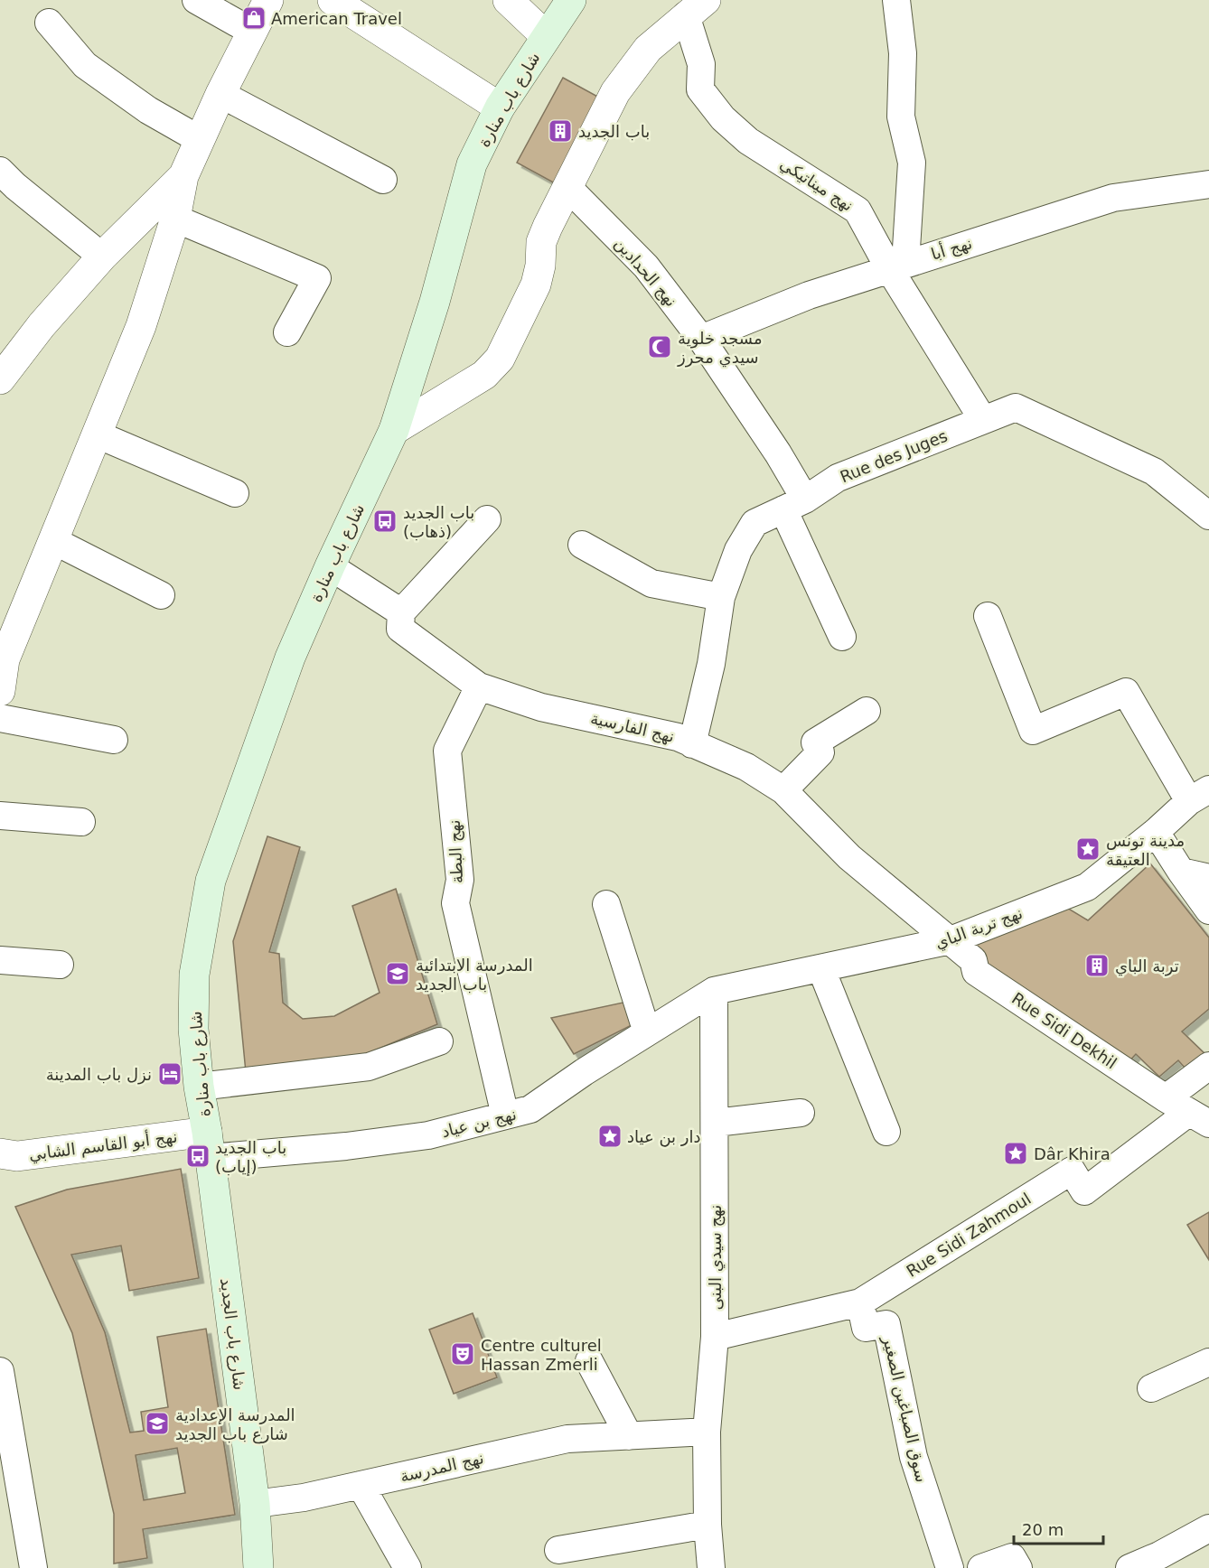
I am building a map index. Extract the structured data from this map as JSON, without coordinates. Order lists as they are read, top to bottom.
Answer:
{
  "streets": {
    "main road": ["شارع باب منارة", "شارع باب الجديد"],
    "street": [
      "نهج ميناتيكي",
      "نهج أبا",
      "نهج الحدادين",
      "Rue des Juges",
      "نهج الفارسية",
      "نهج البطة",
      "نهج تربة الباي",
      "Rue Sidi Dekhil",
      "نهج بن عياد",
      "نهج أبو القاسم الشابي",
      "Rue Sidi Zahmoul",
      "نهج سيدي البنى",
      "سوق الصباغين الصغير",
      "نهج المدرسة"
    ]
  },
  "crossings": [
    ["شارع باب منارة", "نهج بن عياد"],
    ["شارع باب منارة", "نهج أبو القاسم الشابي"],
    ["شارع باب منارة", "شارع باب الجديد"],
    ["نهج ميناتيكي", "نهج أبا"],
    ["نهج ميناتيكي", "Rue des Juges"],
    ["نهج أبا", "نهج الحدادين"],
    ["نهج الحدادين", "Rue des Juges"],
    ["Rue des Juges", "نهج الفارسية"],
    ["نهج الفارسية", "نهج البطة"],
    ["نهج الفارسية", "نهج تربة الباي"],
    ["نهج الفارسية", "Rue Sidi Dekhil"],
    ["نهج البطة", "نهج بن عياد"],
    ["نهج تربة الباي", "Rue Sidi Dekhil"],
    ["نهج تربة الباي", "نهج بن عياد"],
    ["نهج تربة الباي", "نهج سيدي البنى"],
    ["Rue Sidi Dekhil", "Rue Sidi Zahmoul"],
    ["نهج بن عياد", "نهج أبو القاسم الشابي"],
    ["نهج بن عياد", "نهج سيدي البنى"],
    ["نهج بن عياد", "شارع باب الجديد"],
    ["نهج أبو القاسم الشابي", "شارع باب الجديد"],
    ["Rue Sidi Zahmoul", "نهج سيدي البنى"],
    ["Rue Sidi Zahmoul", "سوق الصباغين الصغير"],
    ["نهج سيدي البنى", "نهج المدرسة"],
    ["شارع باب الجديد", "نهج المدرسة"]
  ],
  "places": {
    "shop": ["American Travel"],
    "building": ["باب الجديد", "تربة الباي"],
    "mosque": ["مسجد خلوية سيدي محرز"],
    "bus stop": ["باب الجديد (ذهاب)", "باب الجديد (إياب)"],
    "place": ["مدينة تونس العتيقة", "دار بن عياد", "Dâr Khira"],
    "school or university": ["المدرسة الابتدائية باب الجديد", "المدرسة الإعدادية شارع باب الجديد"],
    "hotel": ["نزل باب المدينة"],
    "theatre": ["Centre culturel Hassan Zmerli"]
  },
  "scale_bar": "20 m"
}
